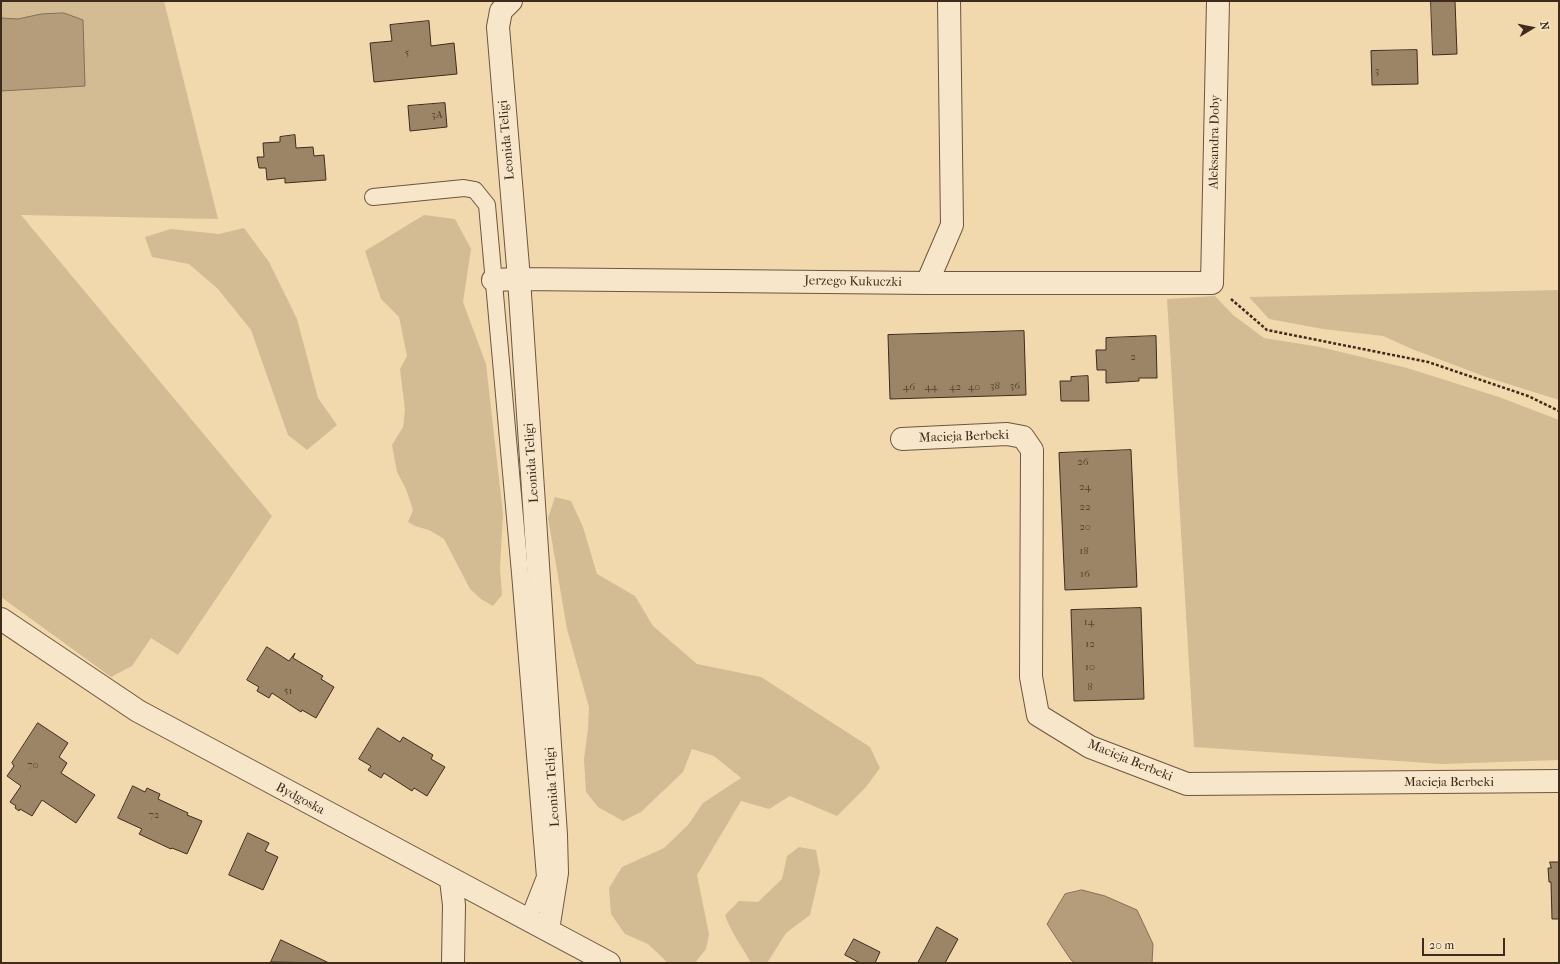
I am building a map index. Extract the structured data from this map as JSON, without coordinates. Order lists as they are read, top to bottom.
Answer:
{
  "streets": {
    "street": [
      "Leonida Teligi",
      "Aleksandra Doby",
      "Jerzego Kukuczki",
      "Macieja Berbeki",
      "Bydgoska"
    ]
  },
  "crossings": [
    ["Leonida Teligi", "Jerzego Kukuczki"],
    ["Leonida Teligi", "Bydgoska"],
    ["Aleksandra Doby", "Jerzego Kukuczki"]
  ],
  "house_numbers": [
    "5",
    "3",
    "3A",
    "2",
    "38",
    "36",
    "46",
    "44",
    "42",
    "40",
    "26",
    "24",
    "22",
    "20",
    "18",
    "16",
    "14",
    "12",
    "10",
    "8",
    "51",
    "70",
    "72"
  ],
  "scale_bar": "20 m",
  "north": "right"
}
